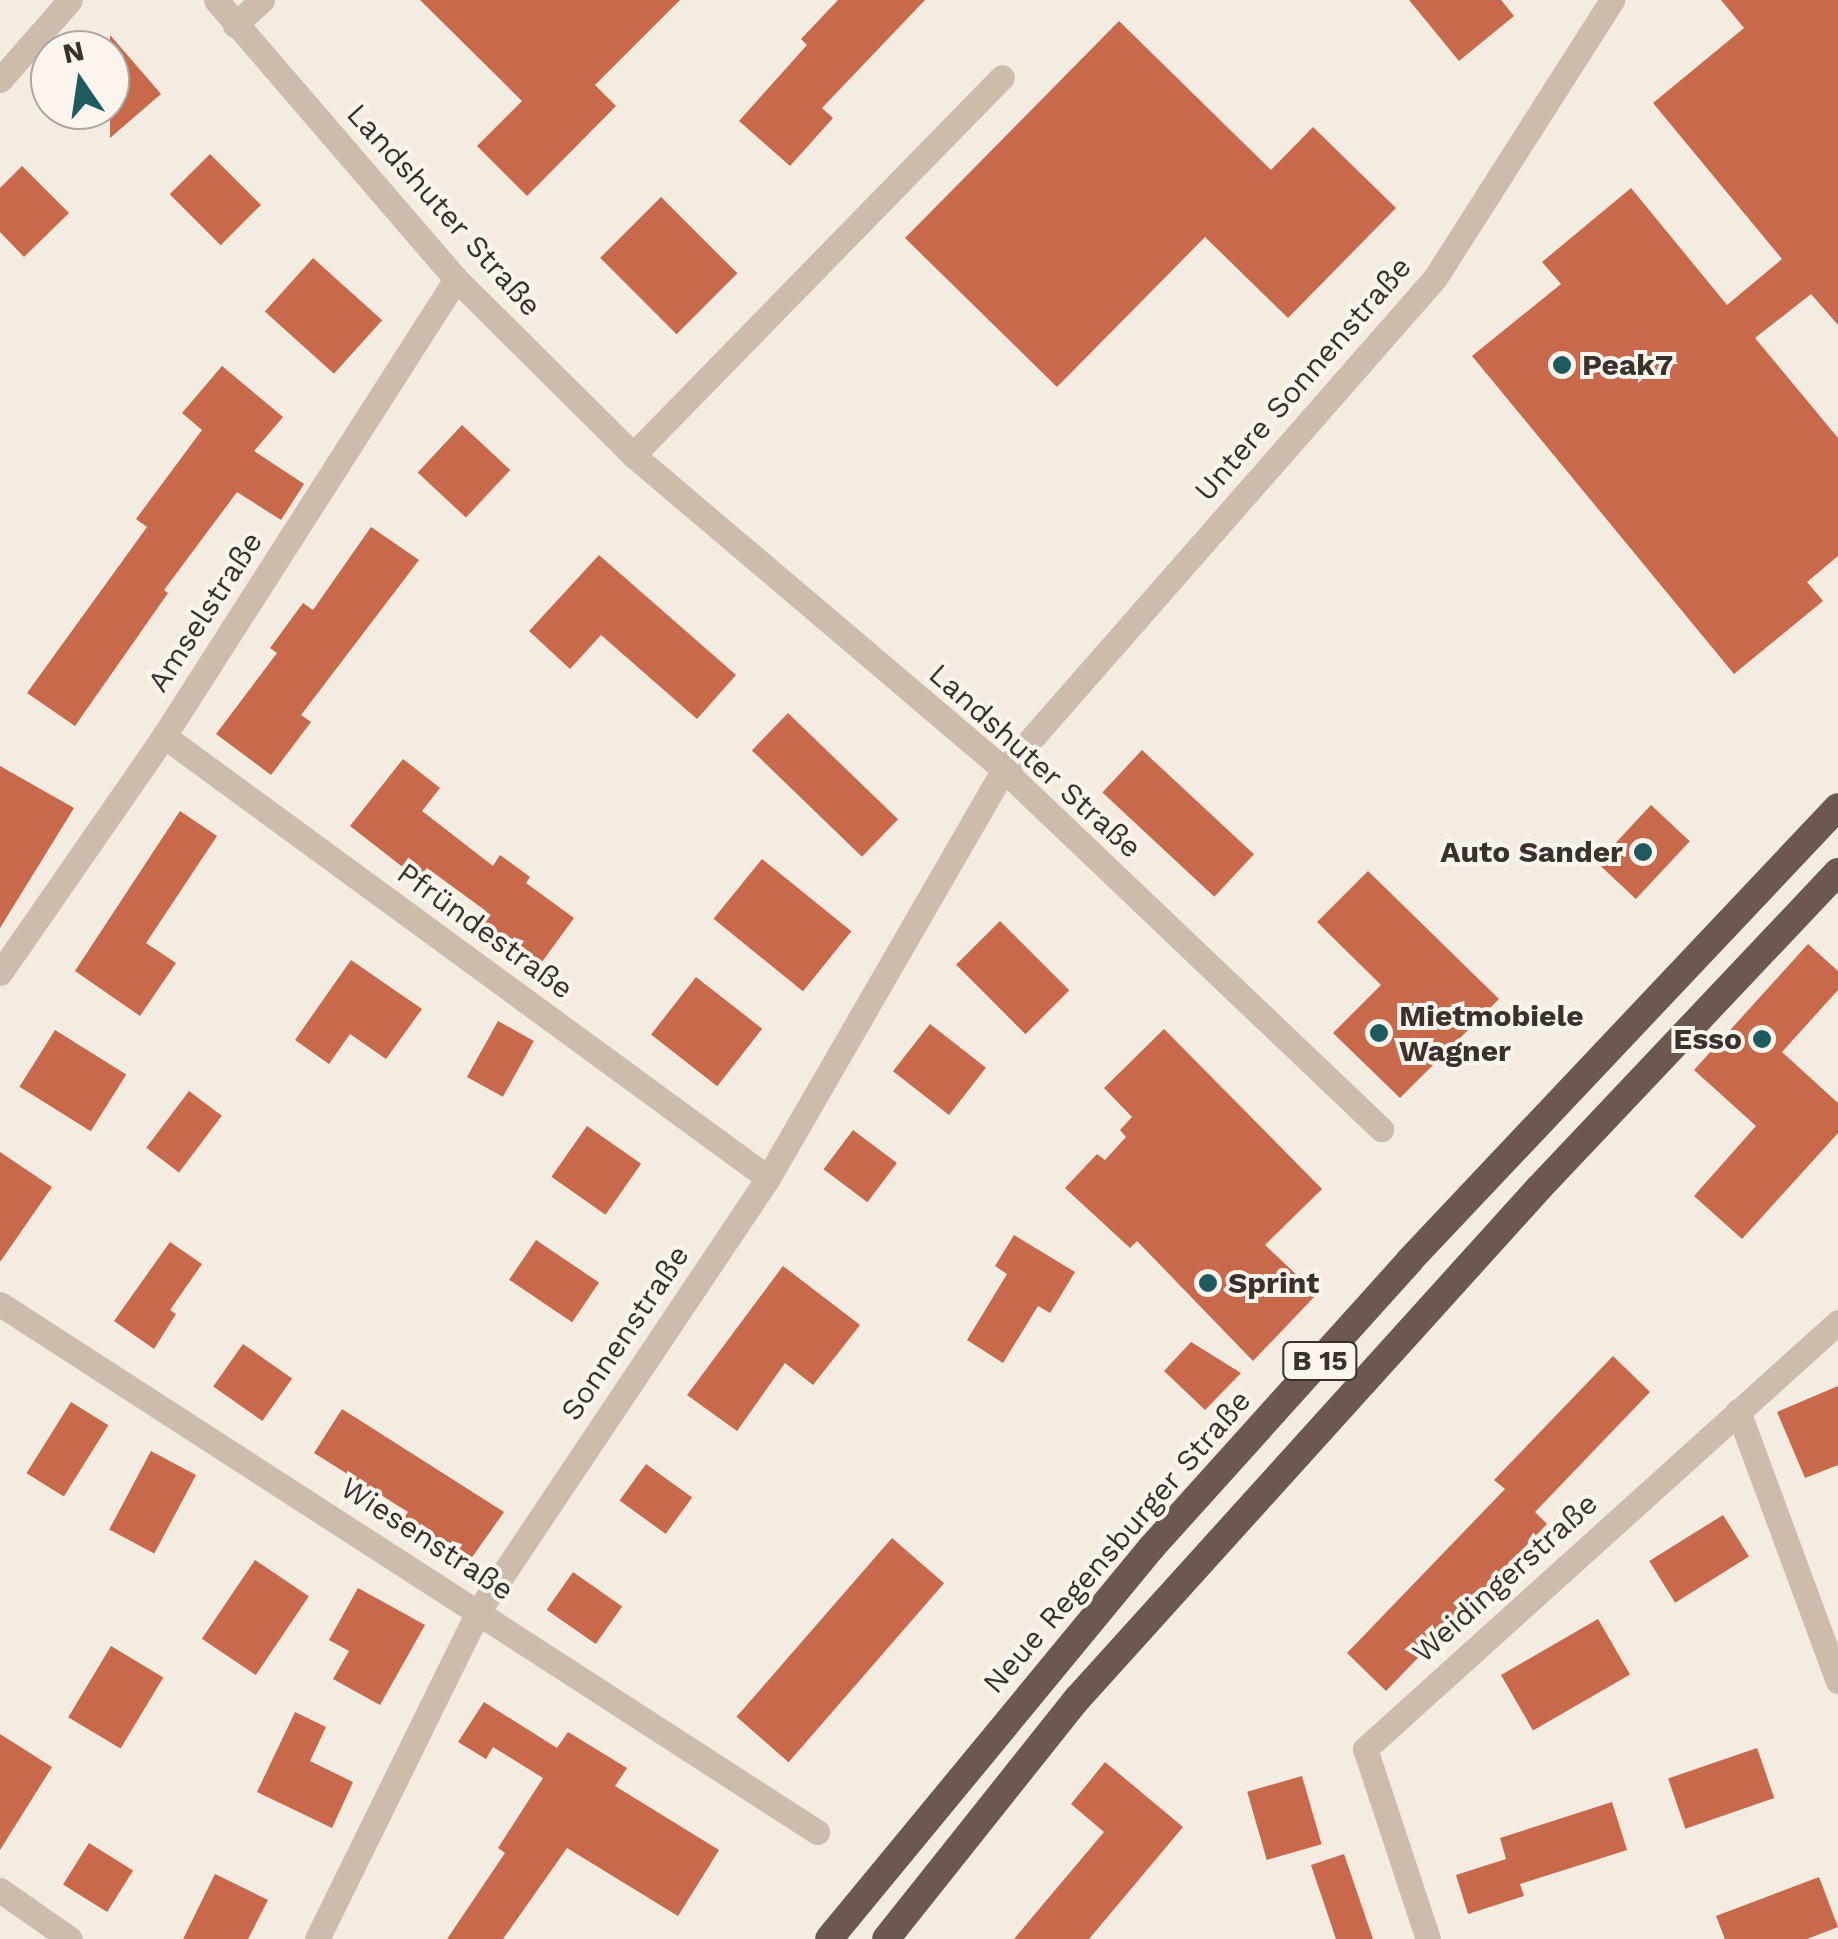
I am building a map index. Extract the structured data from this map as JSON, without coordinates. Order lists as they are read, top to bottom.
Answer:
{
  "streets": {
    "highway": ["B 15", "Neue Regensburger Straße"],
    "street": [
      "Landshuter Straße",
      "Untere Sonnenstraße",
      "Amselstraße",
      "Pfründestraße",
      "Sonnenstraße",
      "Wiesenstraße",
      "Weidingerstraße"
    ]
  },
  "crossings": [
    ["Landshuter Straße", "Untere Sonnenstraße"],
    ["Landshuter Straße", "Amselstraße"],
    ["Landshuter Straße", "Sonnenstraße"],
    ["Untere Sonnenstraße", "Sonnenstraße"],
    ["Amselstraße", "Pfründestraße"],
    ["Pfründestraße", "Sonnenstraße"],
    ["Sonnenstraße", "Wiesenstraße"]
  ],
  "places": [
    "Peak7",
    "Auto Sander",
    "Mietmobiele Wagner",
    "Esso",
    "Sprint"
  ],
  "north": "top"
}
